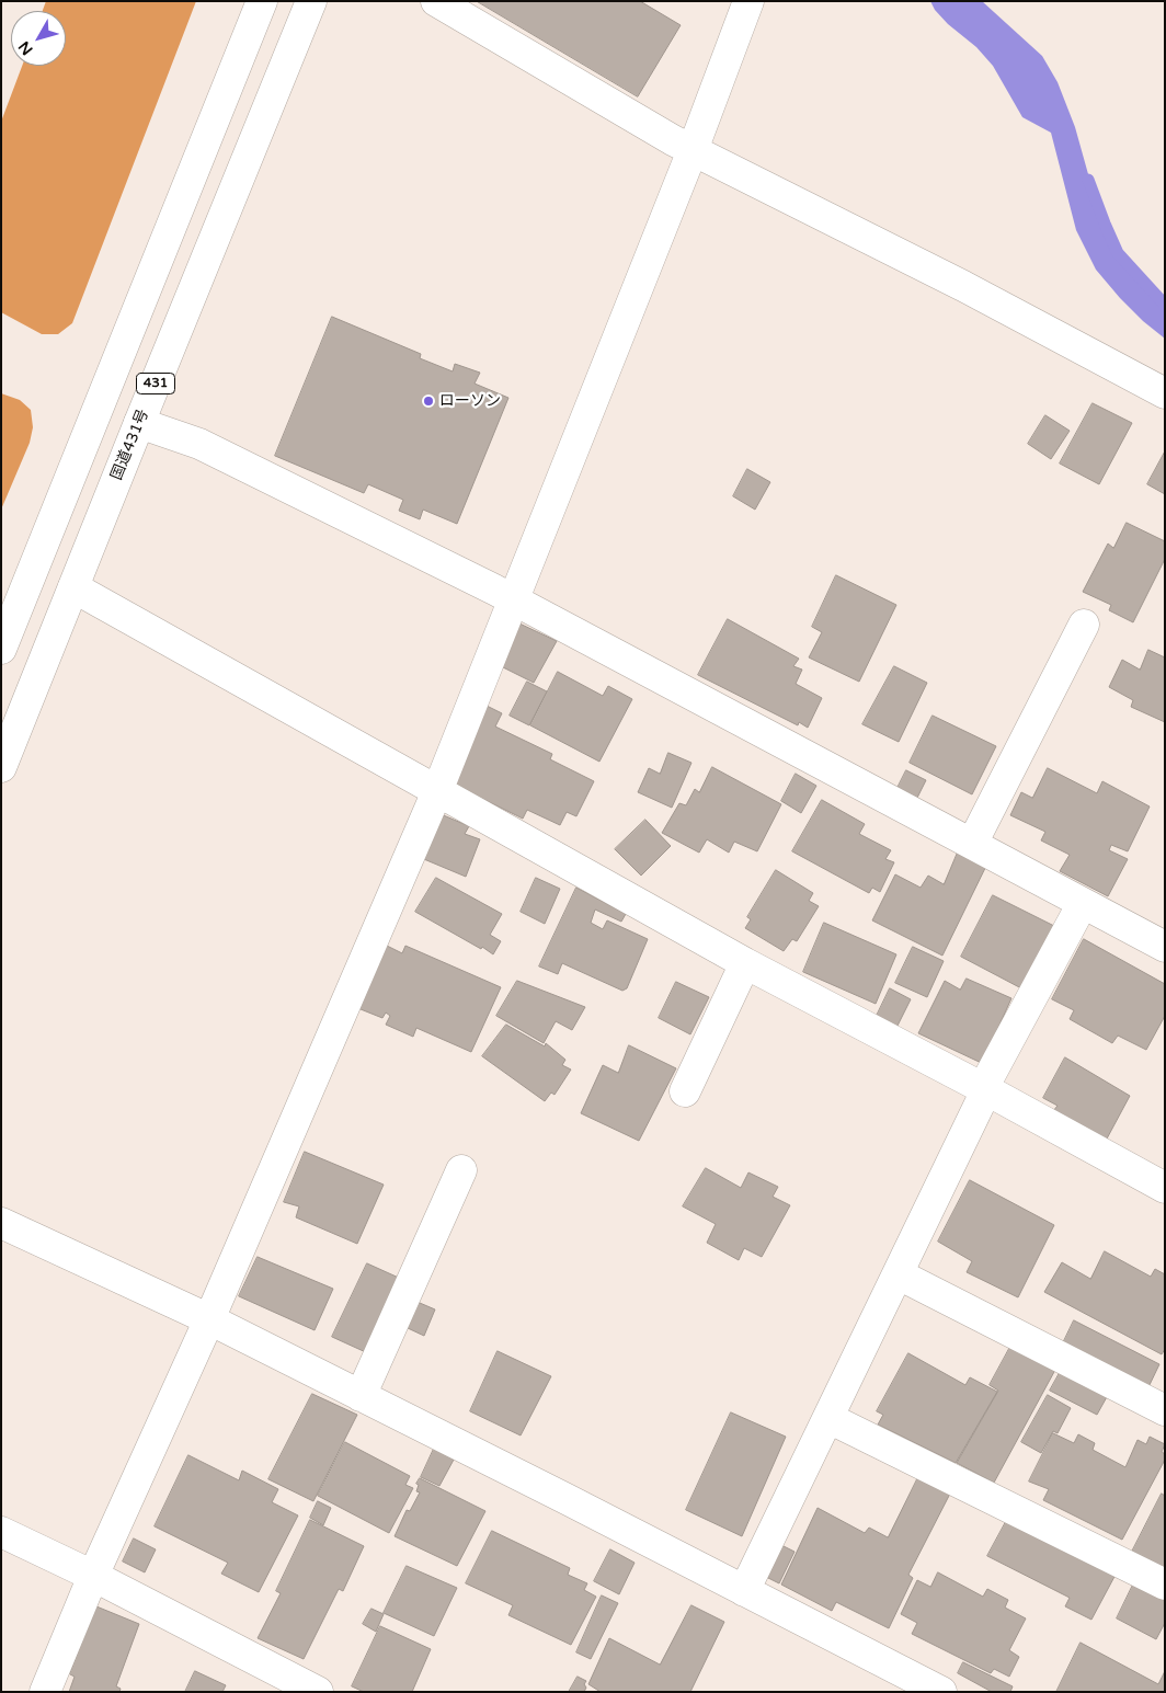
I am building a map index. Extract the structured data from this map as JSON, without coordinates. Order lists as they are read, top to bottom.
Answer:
{
  "streets": {
    "main road": ["431", "国道431号"]
  },
  "places": ["ローソン"],
  "north": "bottom left"
}
